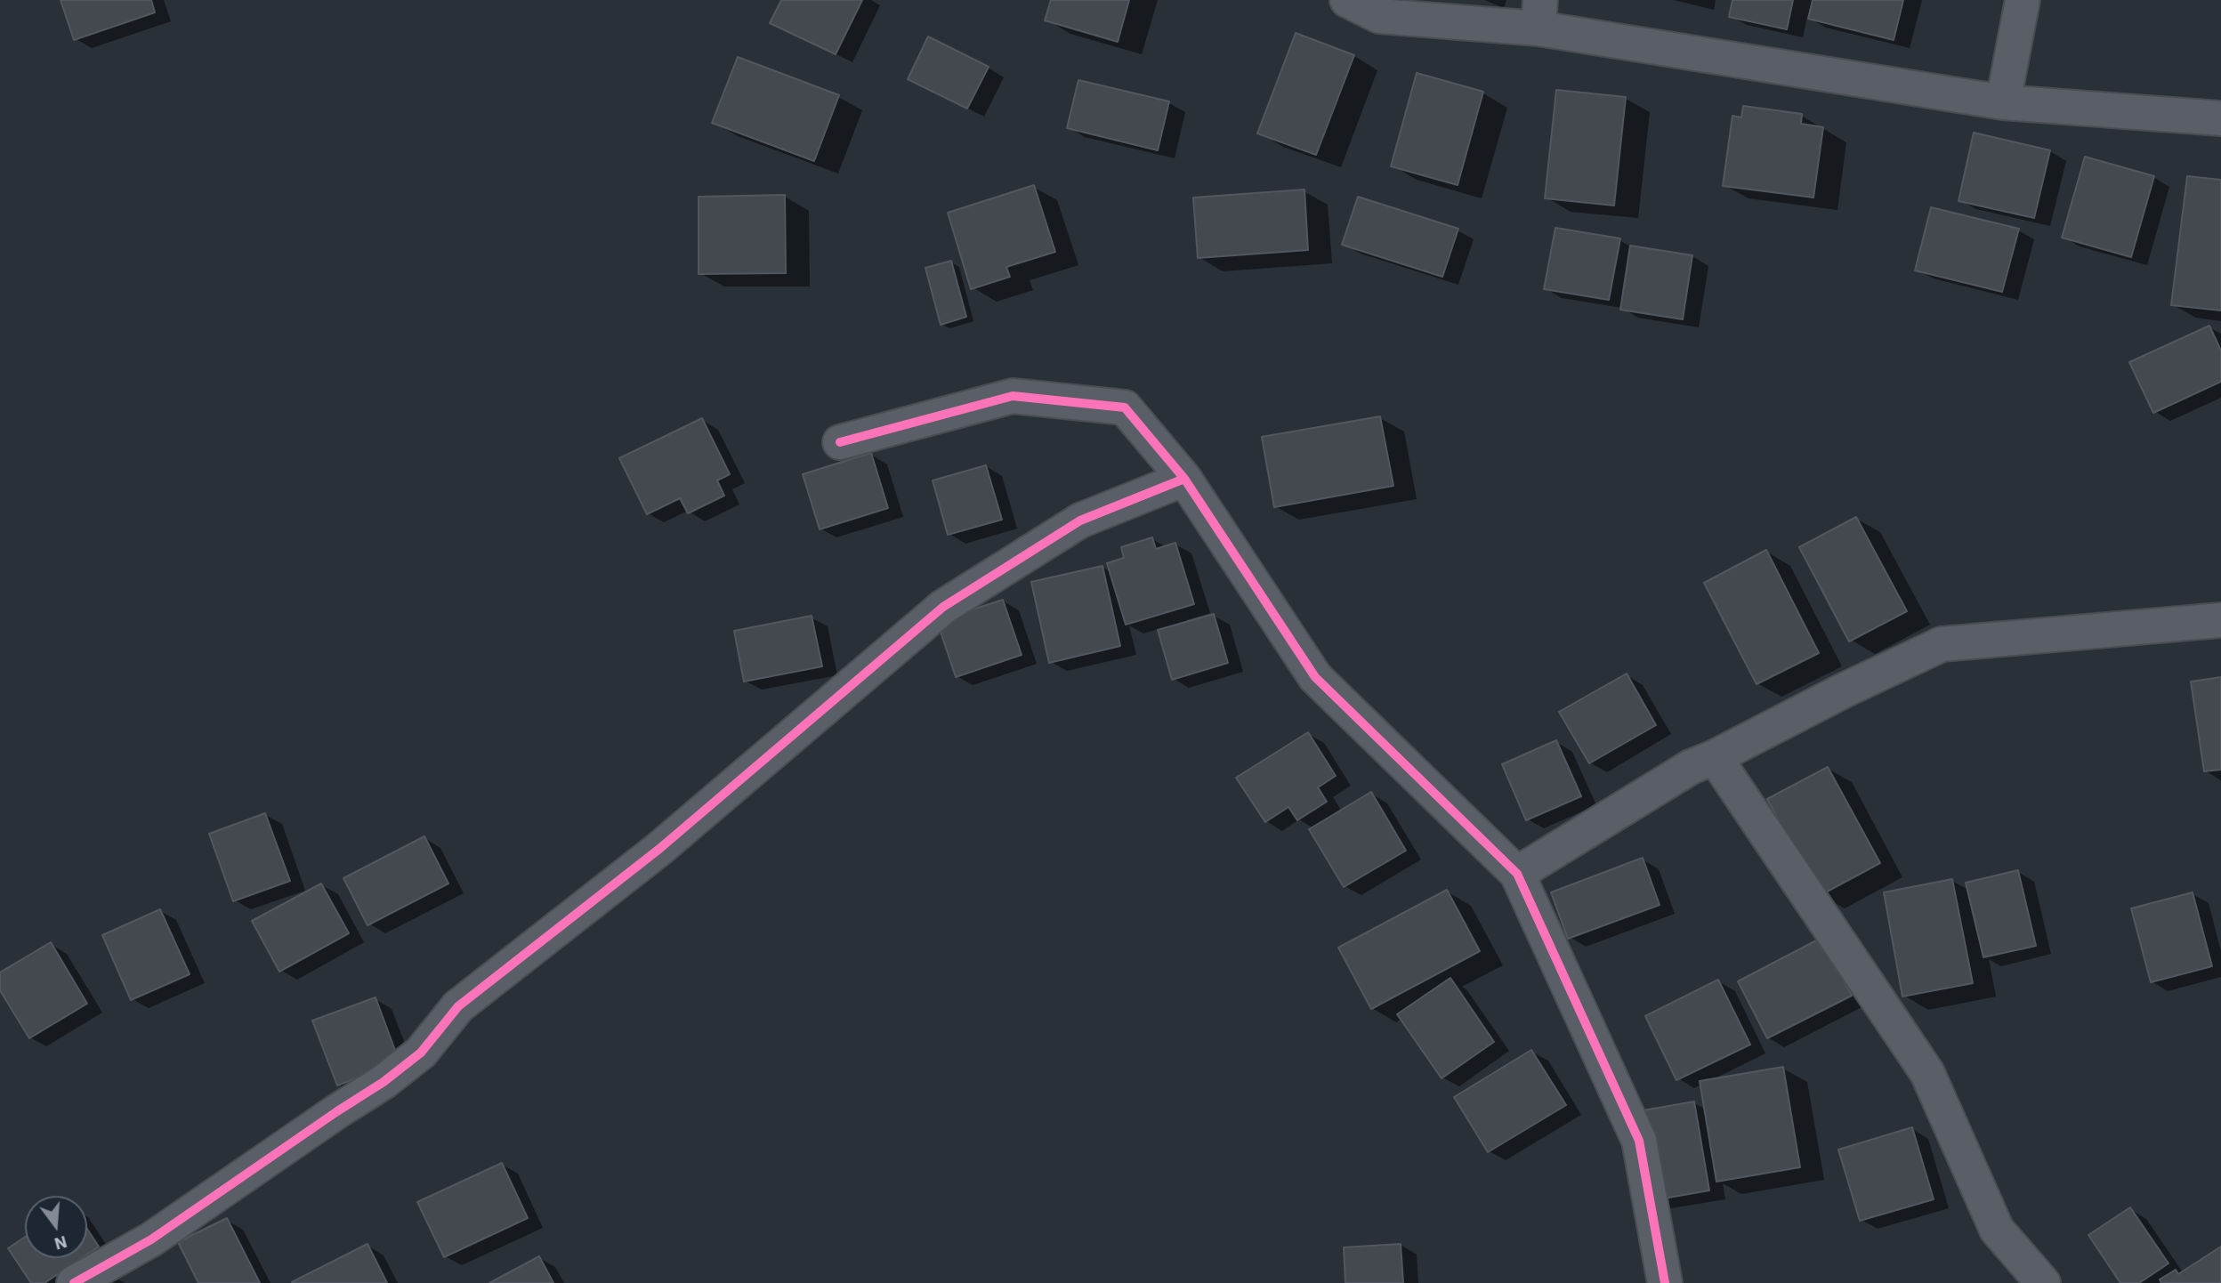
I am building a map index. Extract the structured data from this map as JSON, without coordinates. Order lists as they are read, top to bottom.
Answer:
{
  "north": "bottom"
}
